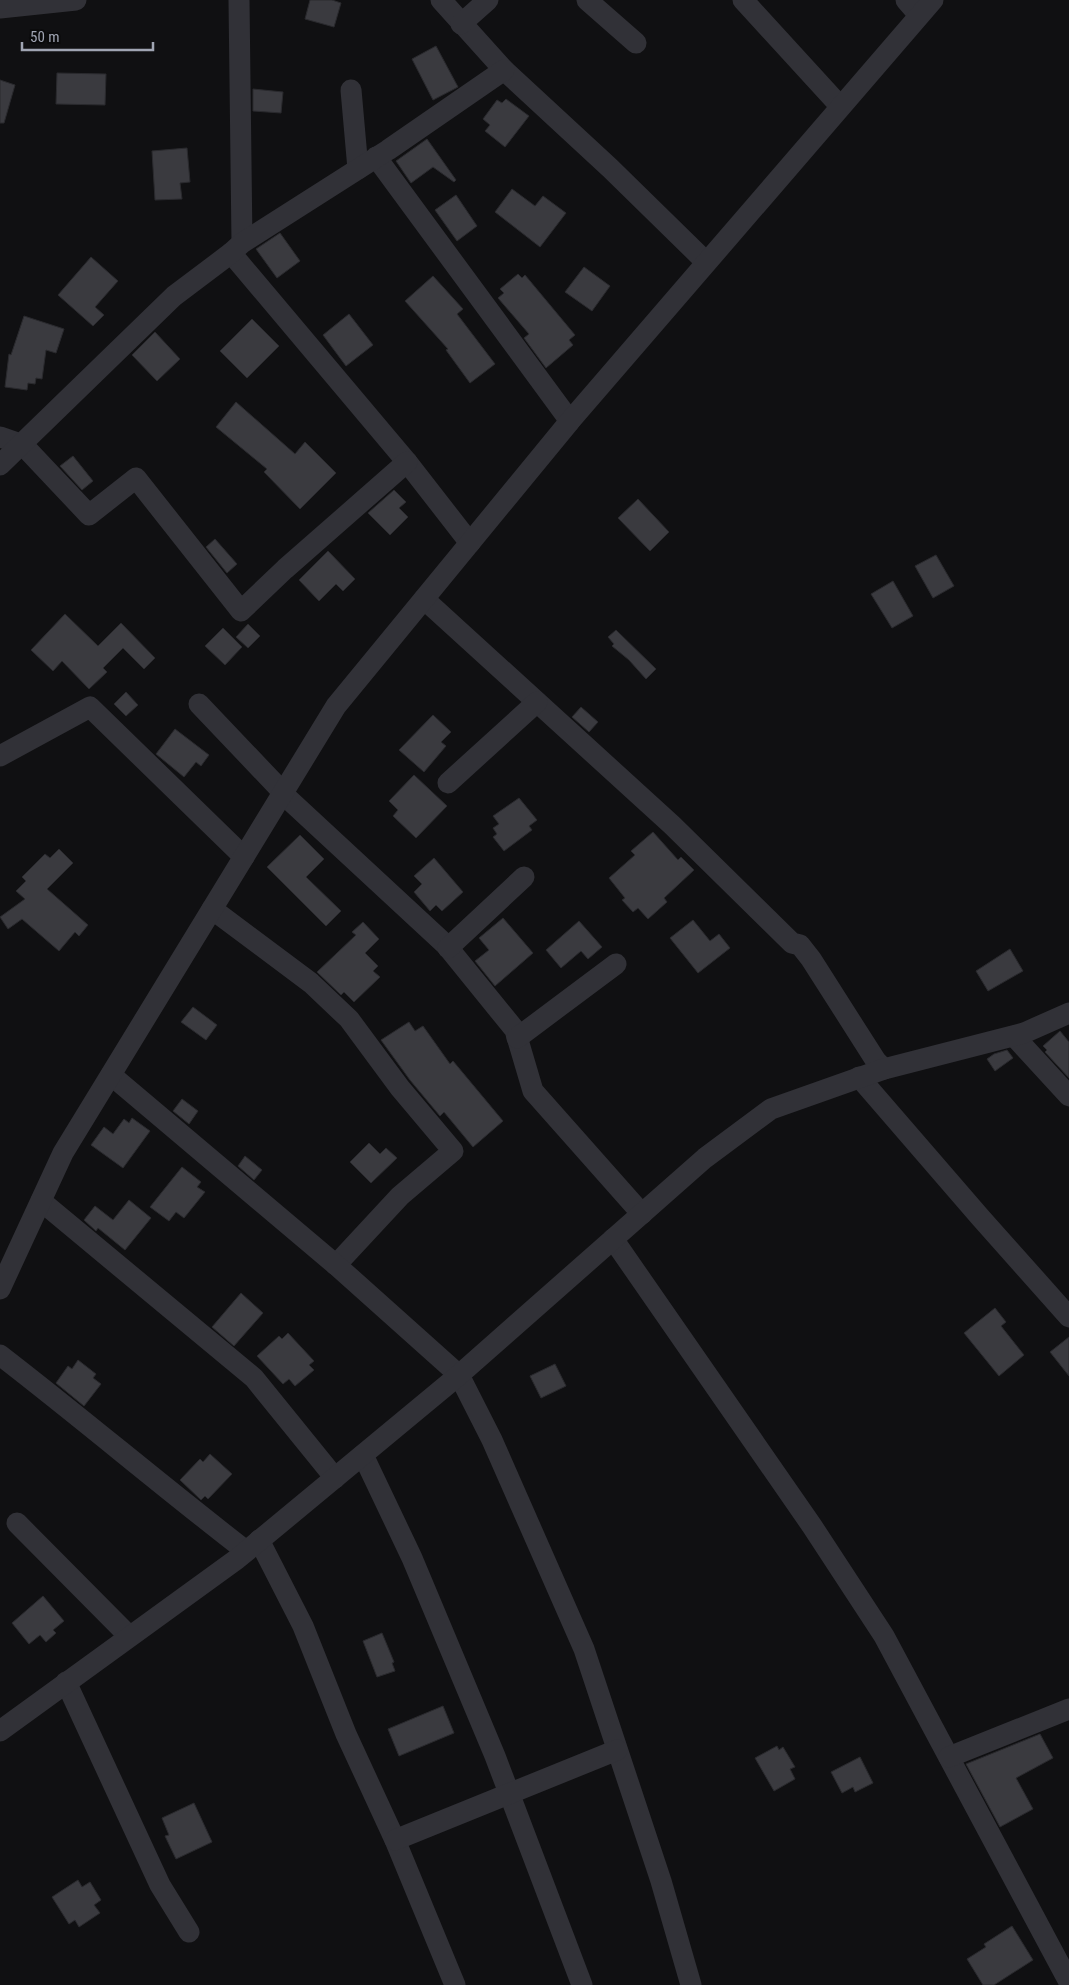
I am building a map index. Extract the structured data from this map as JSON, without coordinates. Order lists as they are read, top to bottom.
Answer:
{
  "scale_bar": "50 m"
}
